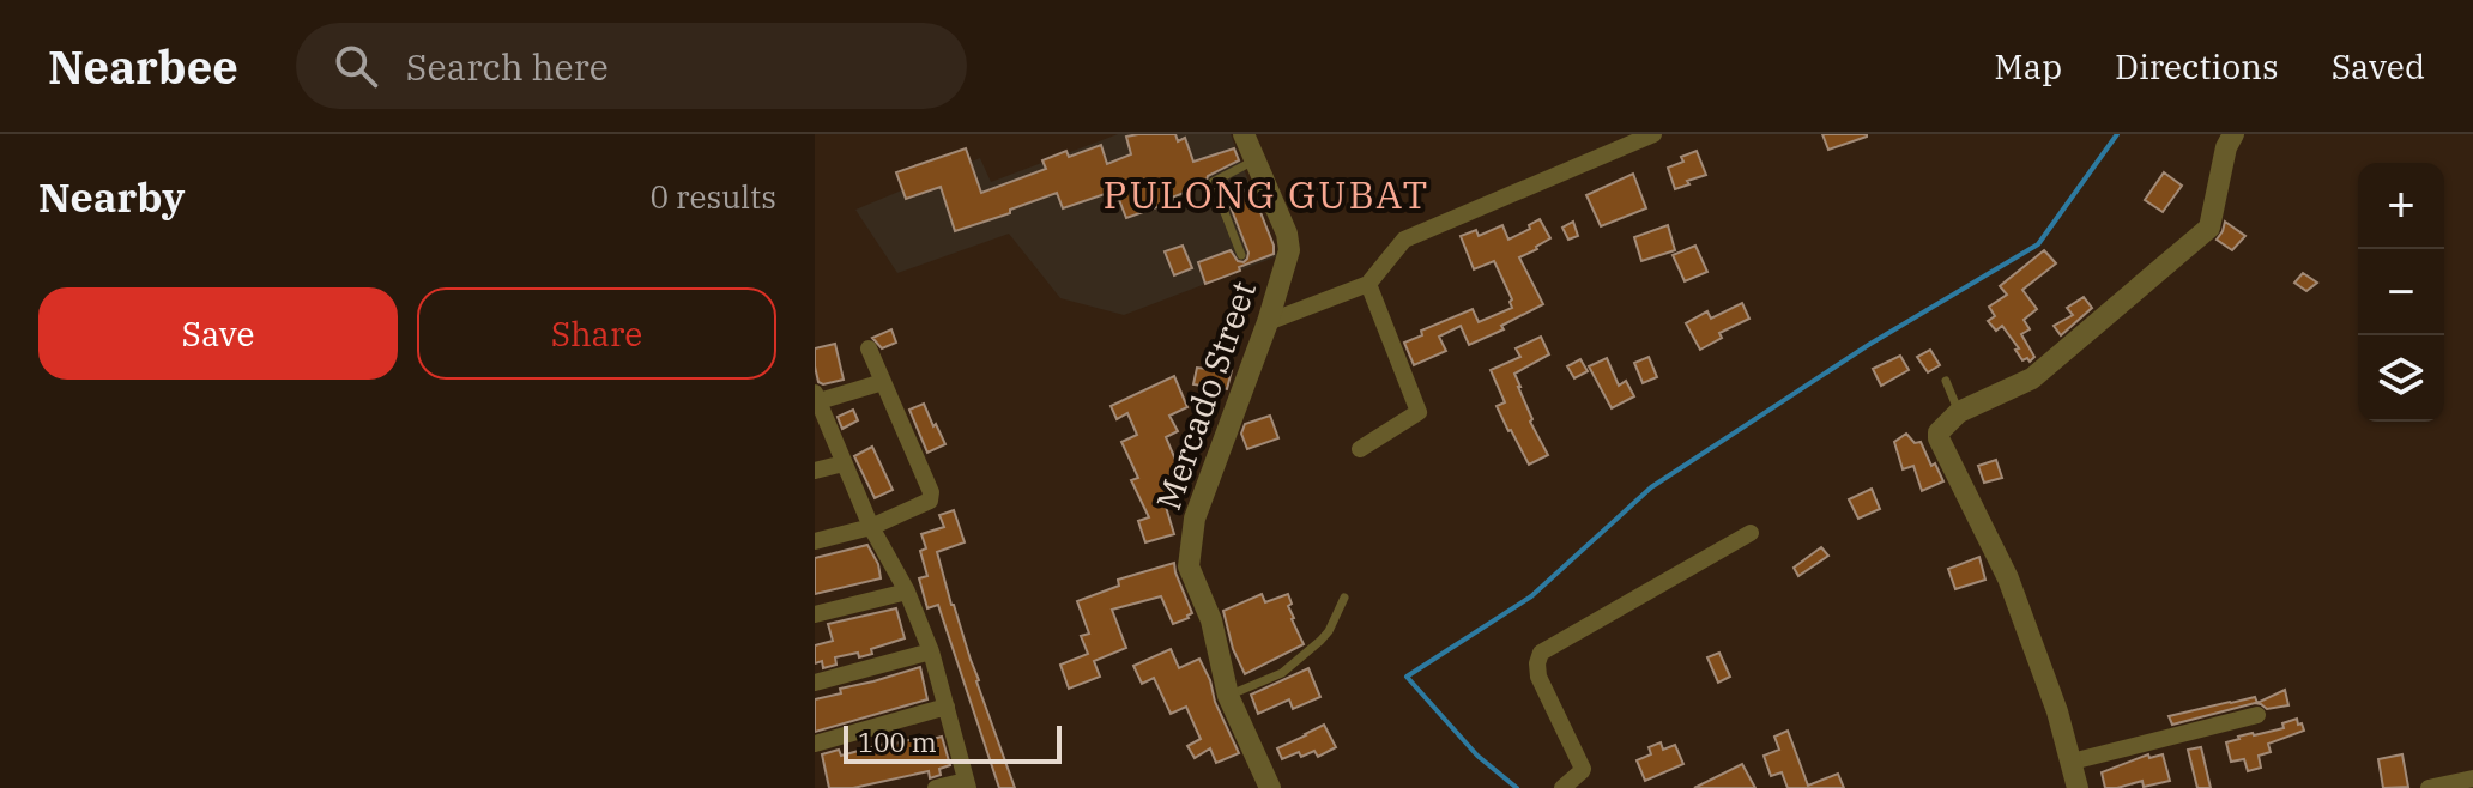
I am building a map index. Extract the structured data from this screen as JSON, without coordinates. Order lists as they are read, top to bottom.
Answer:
{
  "streets": {
    "street": ["Mercado Street"]
  },
  "districts": ["PULONG GUBAT"],
  "scale_bar": "100 m",
  "page": {
    "header": "Nearbee",
    "search": "Search here",
    "nav": ["Map", "Directions", "Saved"],
    "heading": ["Nearby", "0 results"],
    "map_buttons": ["+", "−"],
    "buttons": ["Save", "Share"],
    "scale": "100 m"
  }
}
